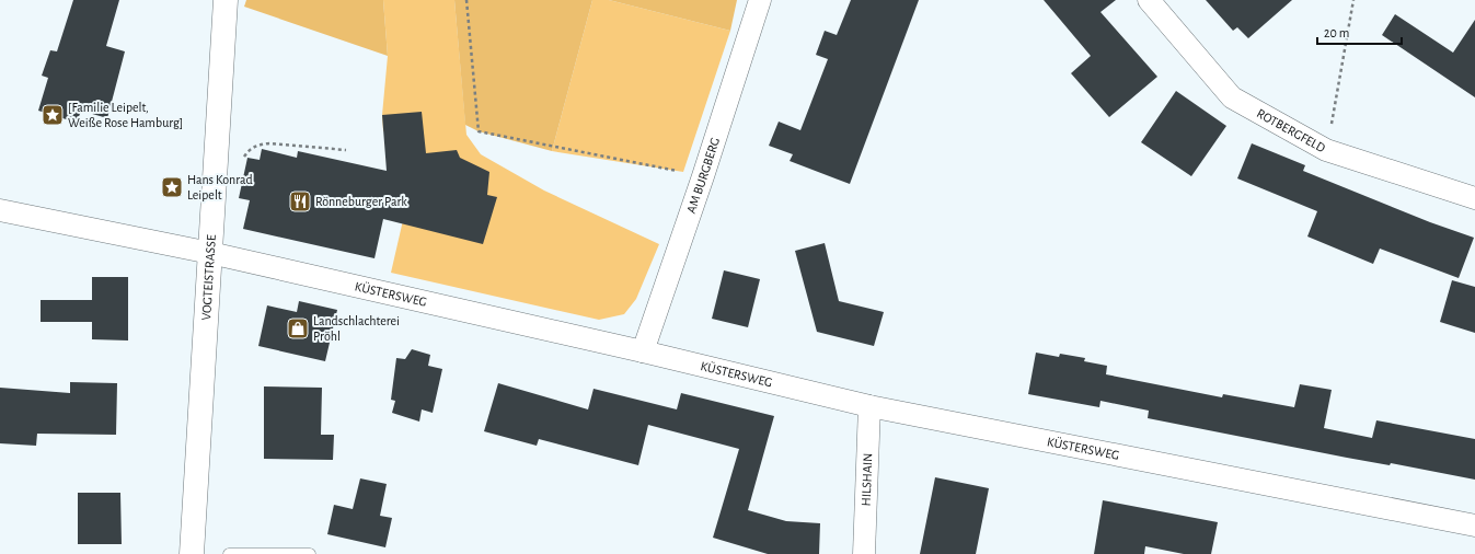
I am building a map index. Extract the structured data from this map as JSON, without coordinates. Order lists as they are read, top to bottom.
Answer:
{
  "streets": {
    "street": [
      "ROTBERGFELD",
      "AM BURGBERG",
      "VOGTEISTRASSE",
      "KÜSTERSWEG",
      "HILSHAIN"
    ]
  },
  "crossings": [
    ["AM BURGBERG", "KÜSTERSWEG"],
    ["VOGTEISTRASSE", "KÜSTERSWEG"],
    ["KÜSTERSWEG", "HILSHAIN"]
  ],
  "places": {
    "place": ["[Familie Leipelt, Weiße Rose Hamburg]", "Hans Konrad Leipelt"],
    "restaurant": ["Rönneburger Park"],
    "shop": ["Landschlachterei Pröhl"]
  },
  "scale_bar": "20 m"
}
